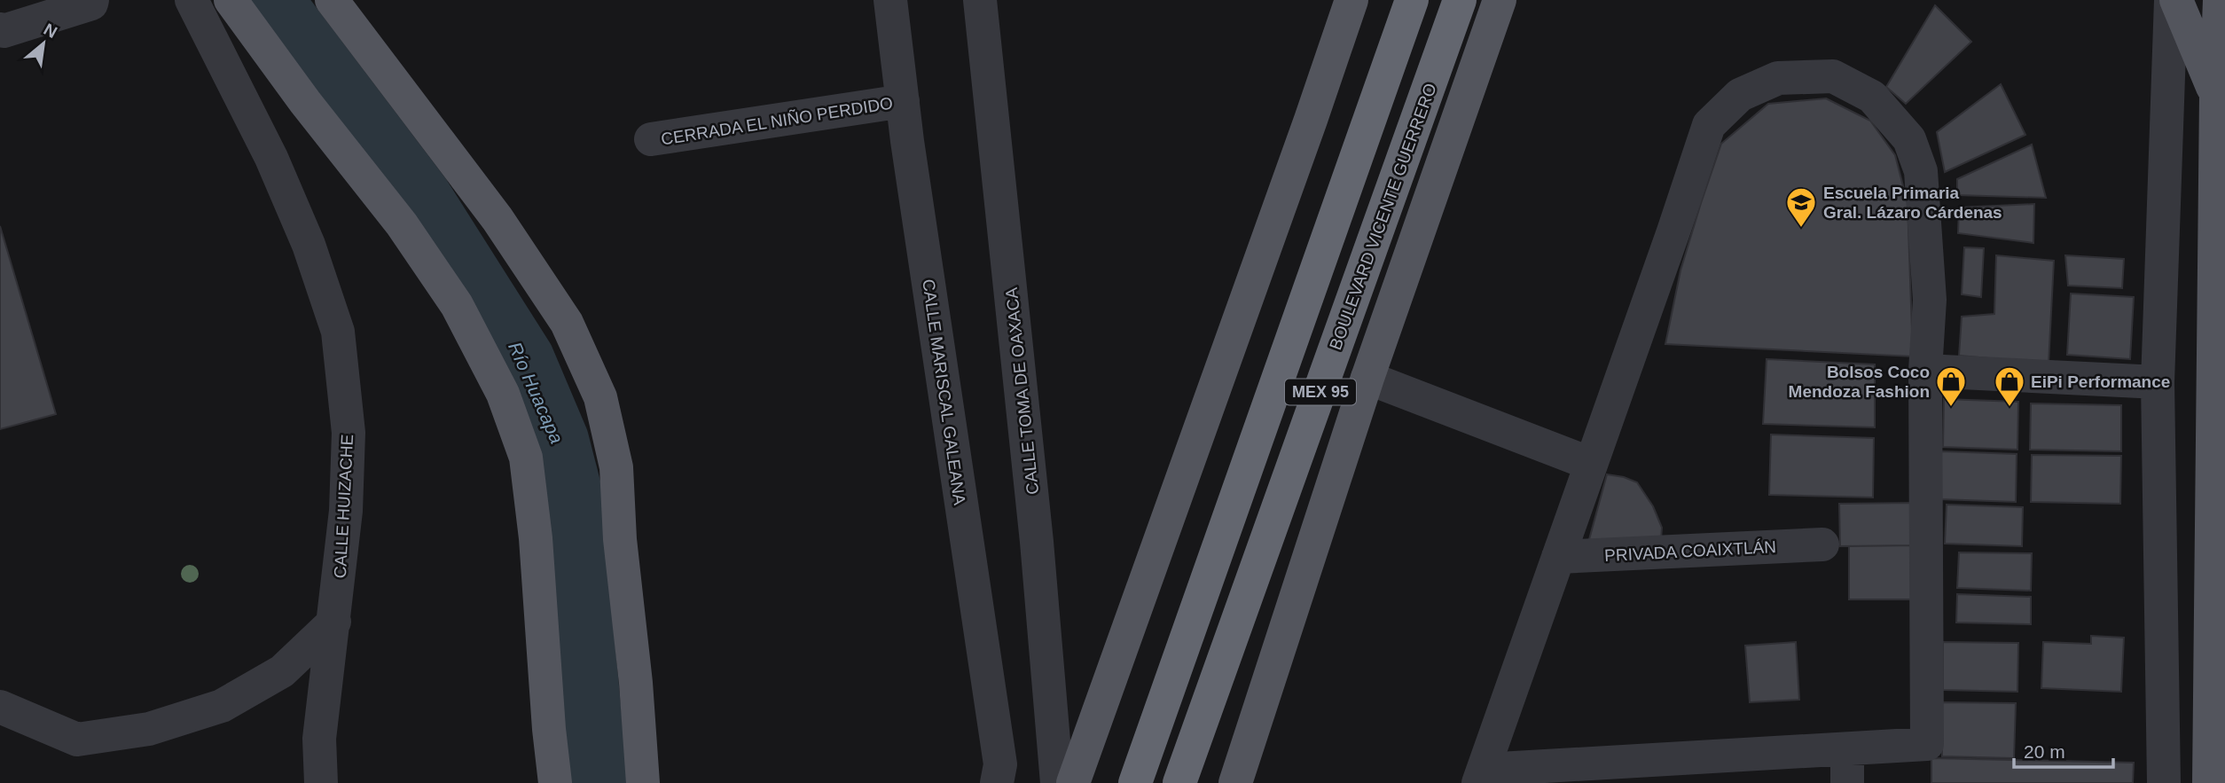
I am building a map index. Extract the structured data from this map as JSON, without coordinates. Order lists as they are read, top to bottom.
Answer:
{
  "streets": {
    "highway": ["BOULEVARD VICENTE GUERRERO", "MEX 95"],
    "street": [
      "CERRADA EL NIÑO PERDIDO",
      "CALLE TOMA DE OAXACA",
      "CALLE MARISCAL GALEANA",
      "CALLE HUIZACHE",
      "PRIVADA COAIXTLÁN"
    ]
  },
  "crossings": [
    ["CERRADA EL NIÑO PERDIDO", "CALLE MARISCAL GALEANA"]
  ],
  "water": ["Río Huacapa"],
  "places": {
    "school or university": ["Escuela Primaria Gral. Lázaro Cárdenas"],
    "shop": ["Bolsos Coco Mendoza Fashion", "EiPi Performance"]
  },
  "scale_bar": "20 m",
  "north": "top right"
}
